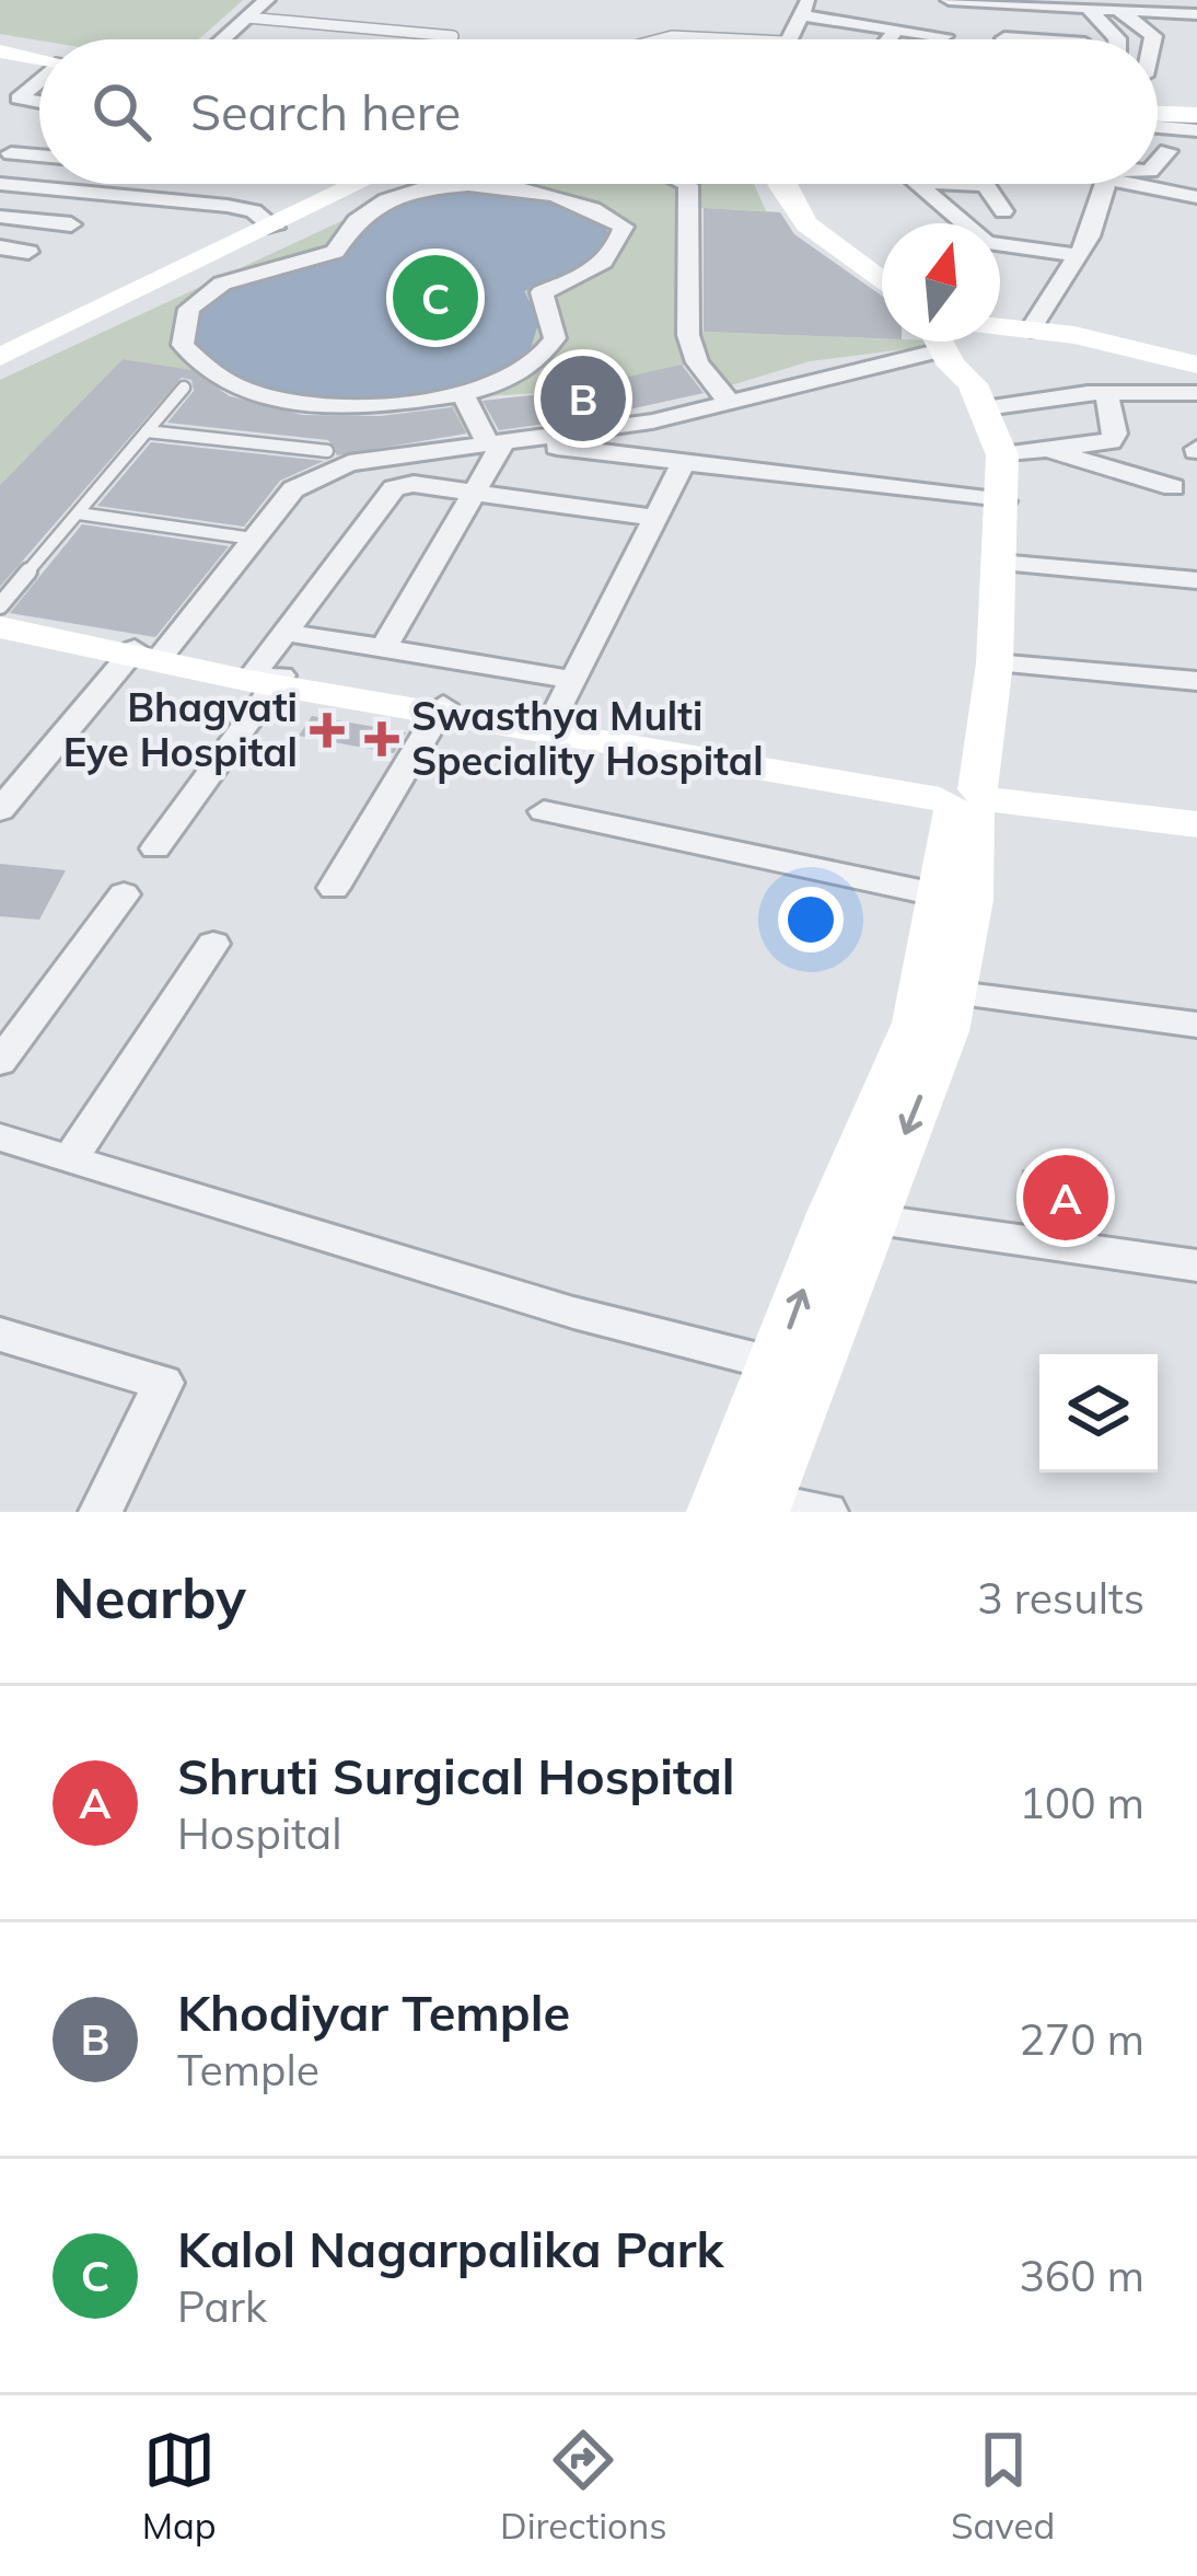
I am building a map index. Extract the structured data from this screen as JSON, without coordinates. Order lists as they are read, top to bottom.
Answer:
{
  "places": {
    "health": ["Bhagvati Eye Hospital", "Swasthya Multi Speciality Hospital"]
  },
  "north": "top",
  "page": {
    "search": "Search here",
    "pins": ["C", "B", "A"],
    "heading": ["Nearby", "3 results"],
    "list": [
      {
        "mark": "A",
        "name": "Shruti Surgical Hospital",
        "note": "Hospital",
        "value": "100 m"
      },
      {
        "mark": "B",
        "name": "Khodiyar Temple",
        "note": "Temple",
        "value": "270 m"
      },
      {
        "mark": "C",
        "name": "Kalol Nagarpalika Park",
        "note": "Park",
        "value": "360 m"
      }
    ],
    "nav": ["Map", "Directions", "Saved"]
  }
}
